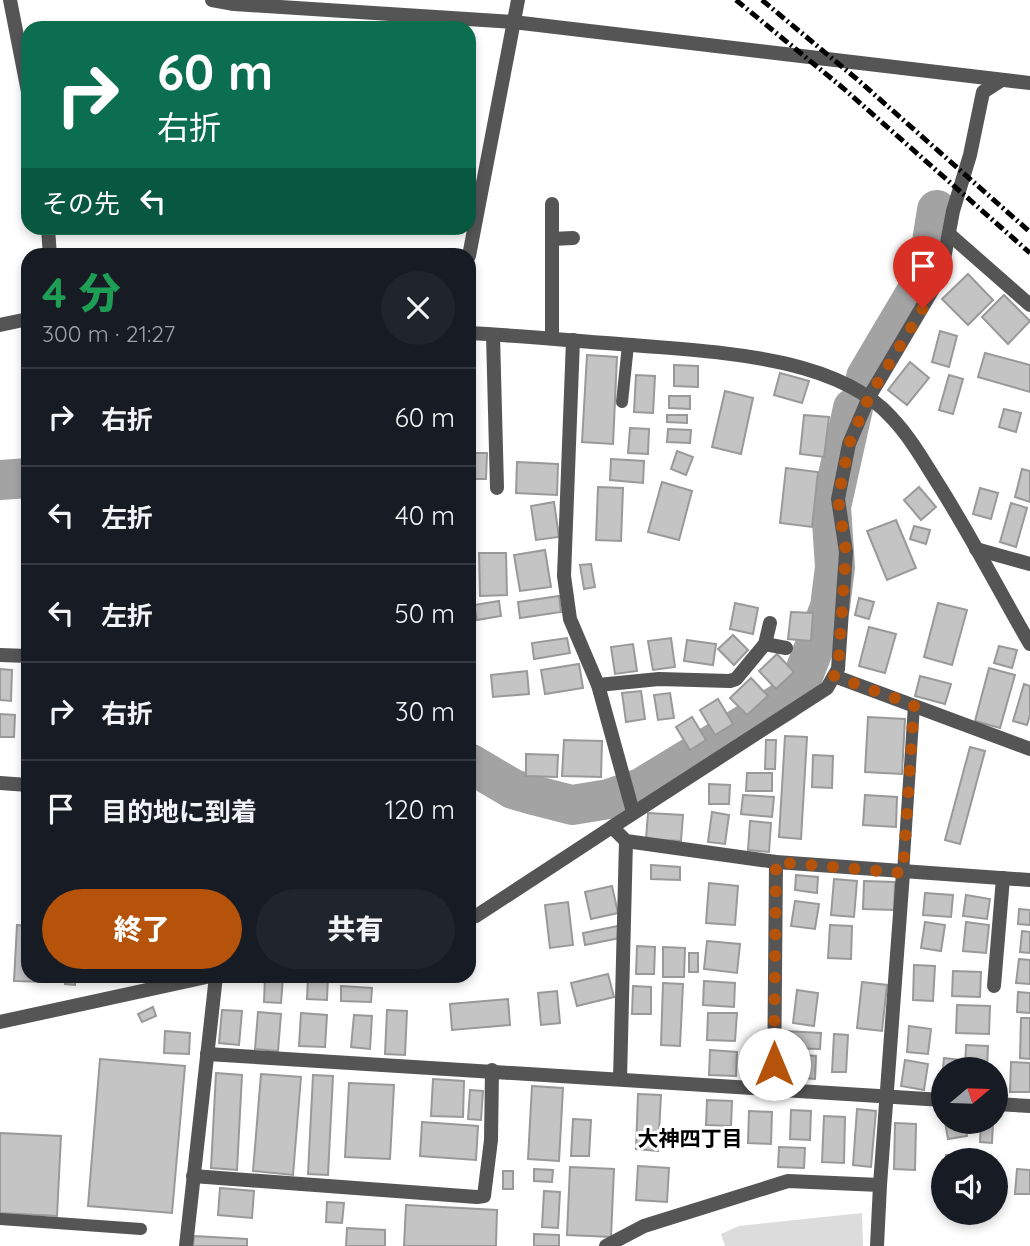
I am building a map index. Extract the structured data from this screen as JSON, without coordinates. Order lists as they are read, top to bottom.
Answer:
{
  "districts": ["大神四丁目"],
  "north": "right",
  "page": {
    "turn": ["60 m", "右折"],
    "then": "その先",
    "heading": ["4 分", "300 m · 21:27"],
    "list": [
      {
        "name": "右折",
        "value": "60 m"
      },
      {
        "name": "左折",
        "value": "40 m"
      },
      {
        "name": "左折",
        "value": "50 m"
      },
      {
        "name": "右折",
        "value": "30 m"
      },
      {
        "name": "目的地に到着",
        "value": "120 m"
      }
    ],
    "buttons": ["終了", "共有"]
  }
}
